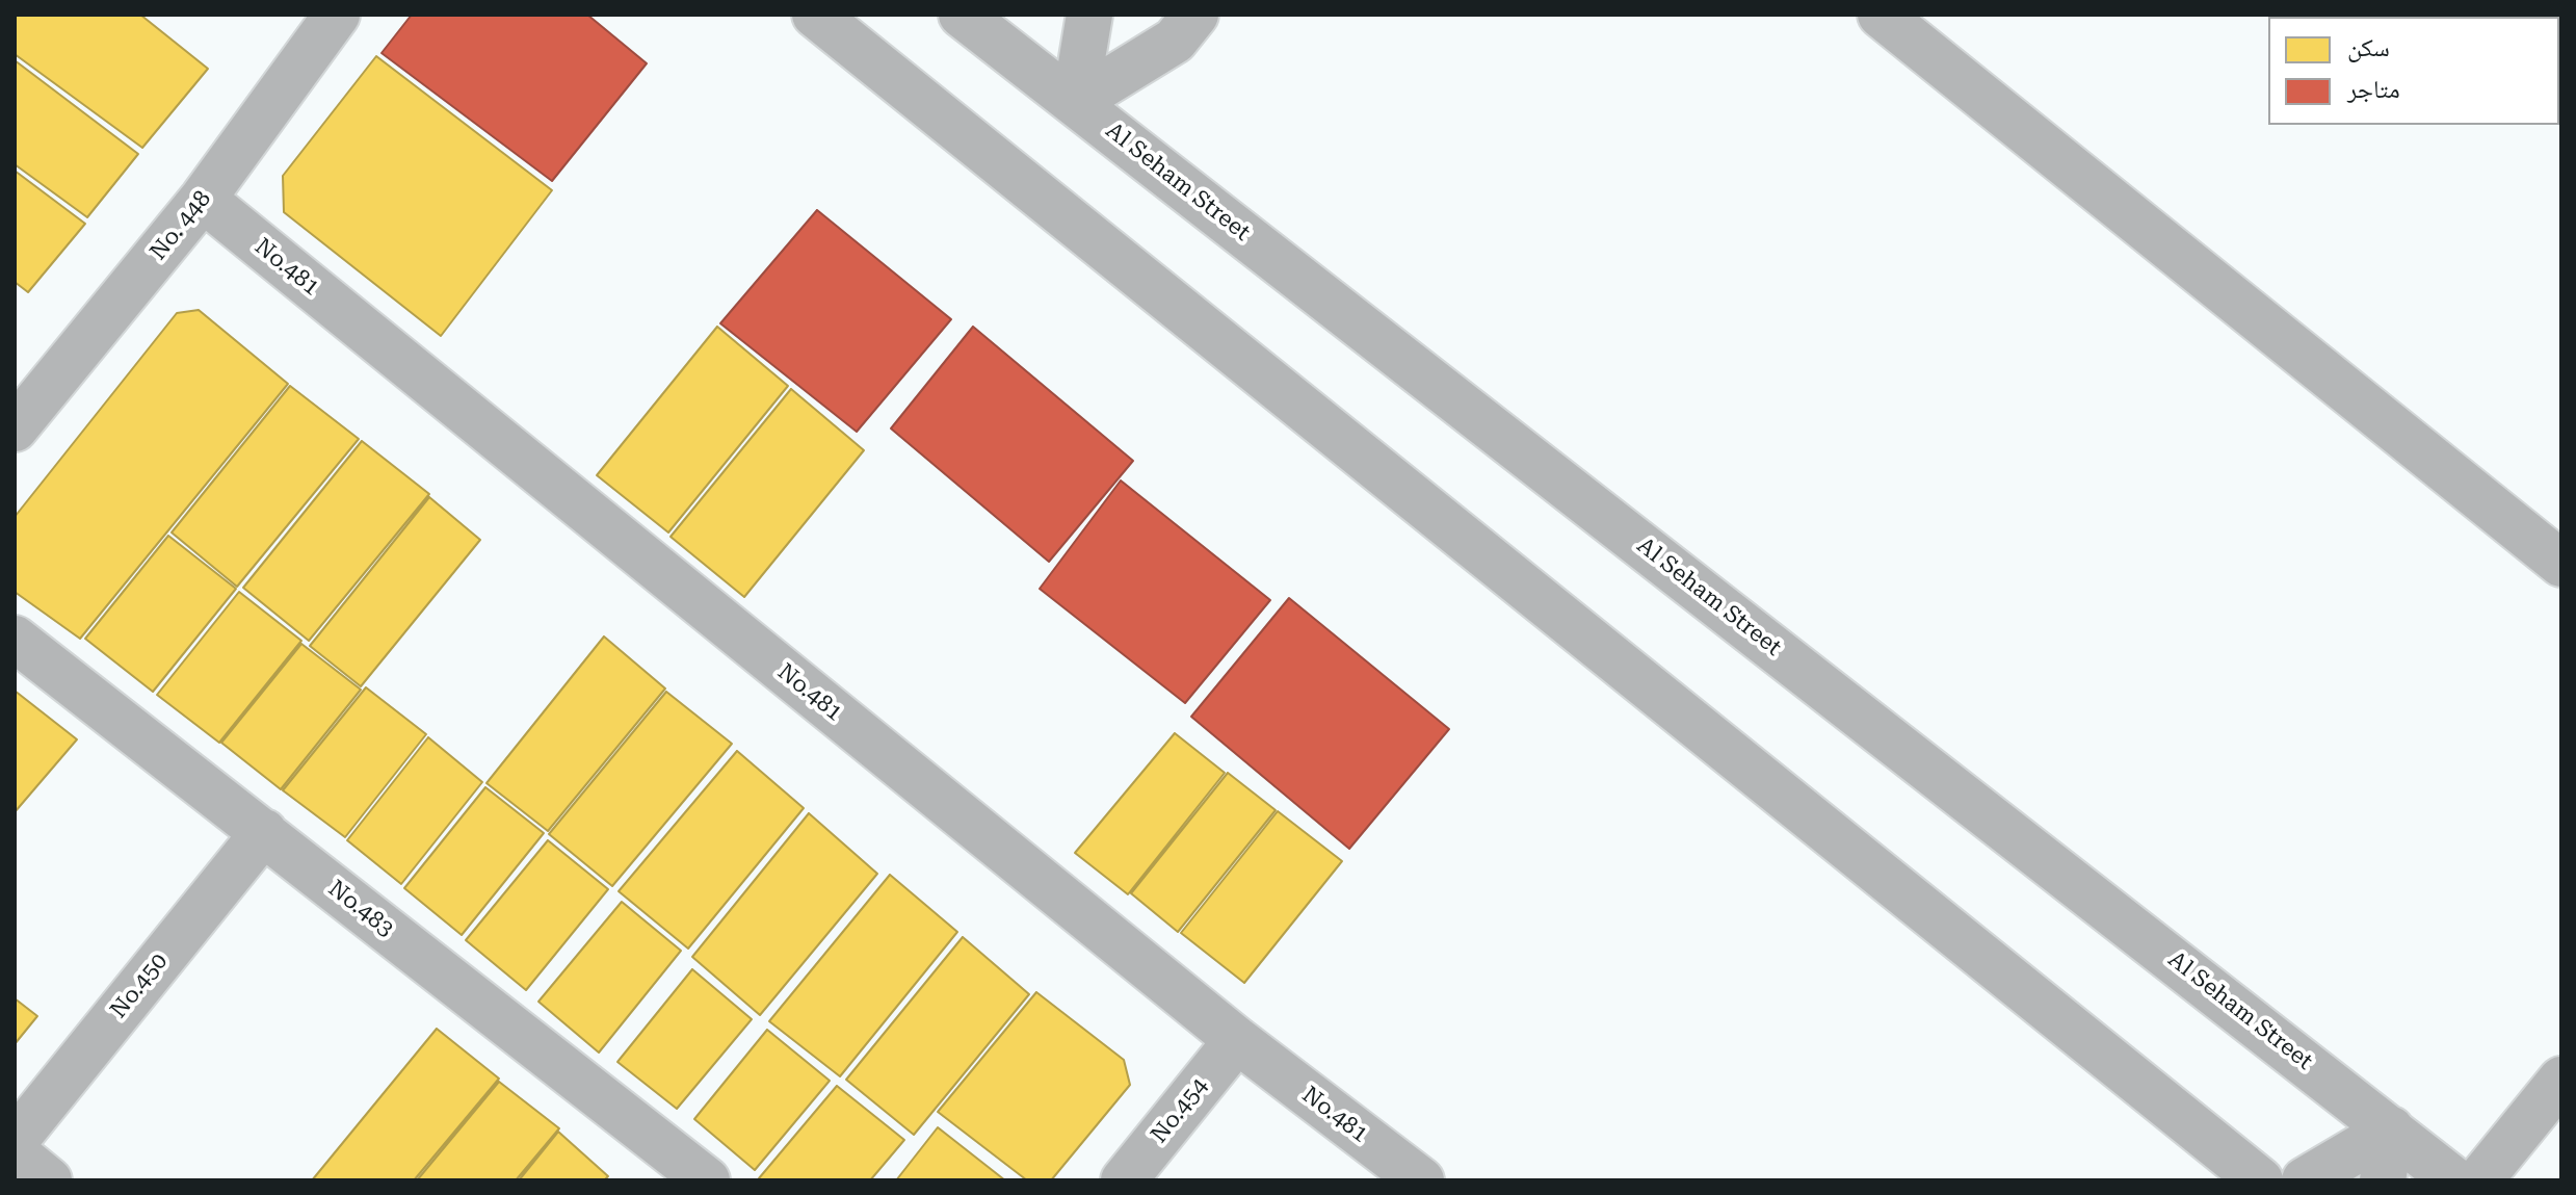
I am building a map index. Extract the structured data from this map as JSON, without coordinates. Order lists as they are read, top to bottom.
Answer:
{
  "streets": {
    "street": [
      "Al Seham Street",
      "No. 448",
      "No.481",
      "No.483",
      "No.450",
      "No.454"
    ]
  },
  "crossings": [
    ["No. 448", "No.481"],
    ["No.481", "No.454"],
    ["No.483", "No.450"]
  ],
  "legend": ["سكن", "متاجر"]
}
